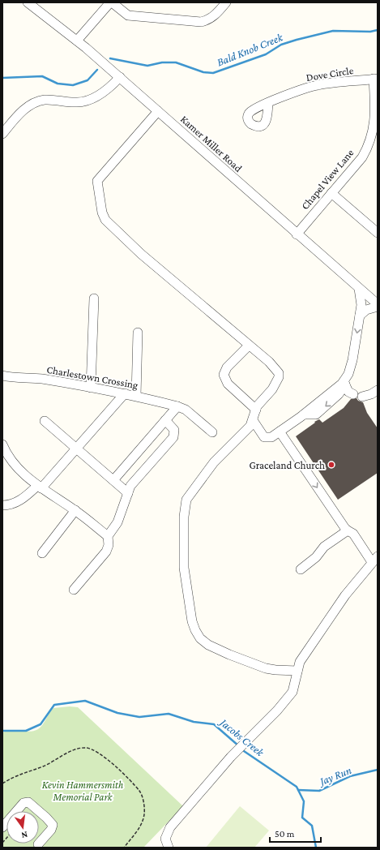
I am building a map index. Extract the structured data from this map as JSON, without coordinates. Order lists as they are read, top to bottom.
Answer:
{
  "streets": {
    "street": [
      "Dove Circle",
      "Kamer Miller Road",
      "Chapel View Lane",
      "Charlestown Crossing"
    ]
  },
  "crossings": [
    ["Dove Circle", "Chapel View Lane"],
    ["Kamer Miller Road", "Chapel View Lane"]
  ],
  "water": ["Bald Knob Creek", "Jacobs Creek", "Jay Run"],
  "parks": ["Kevin Hammersmith Memorial Park"],
  "places": ["Graceland Church"],
  "scale_bar": "50 m",
  "north": "bottom"
}
